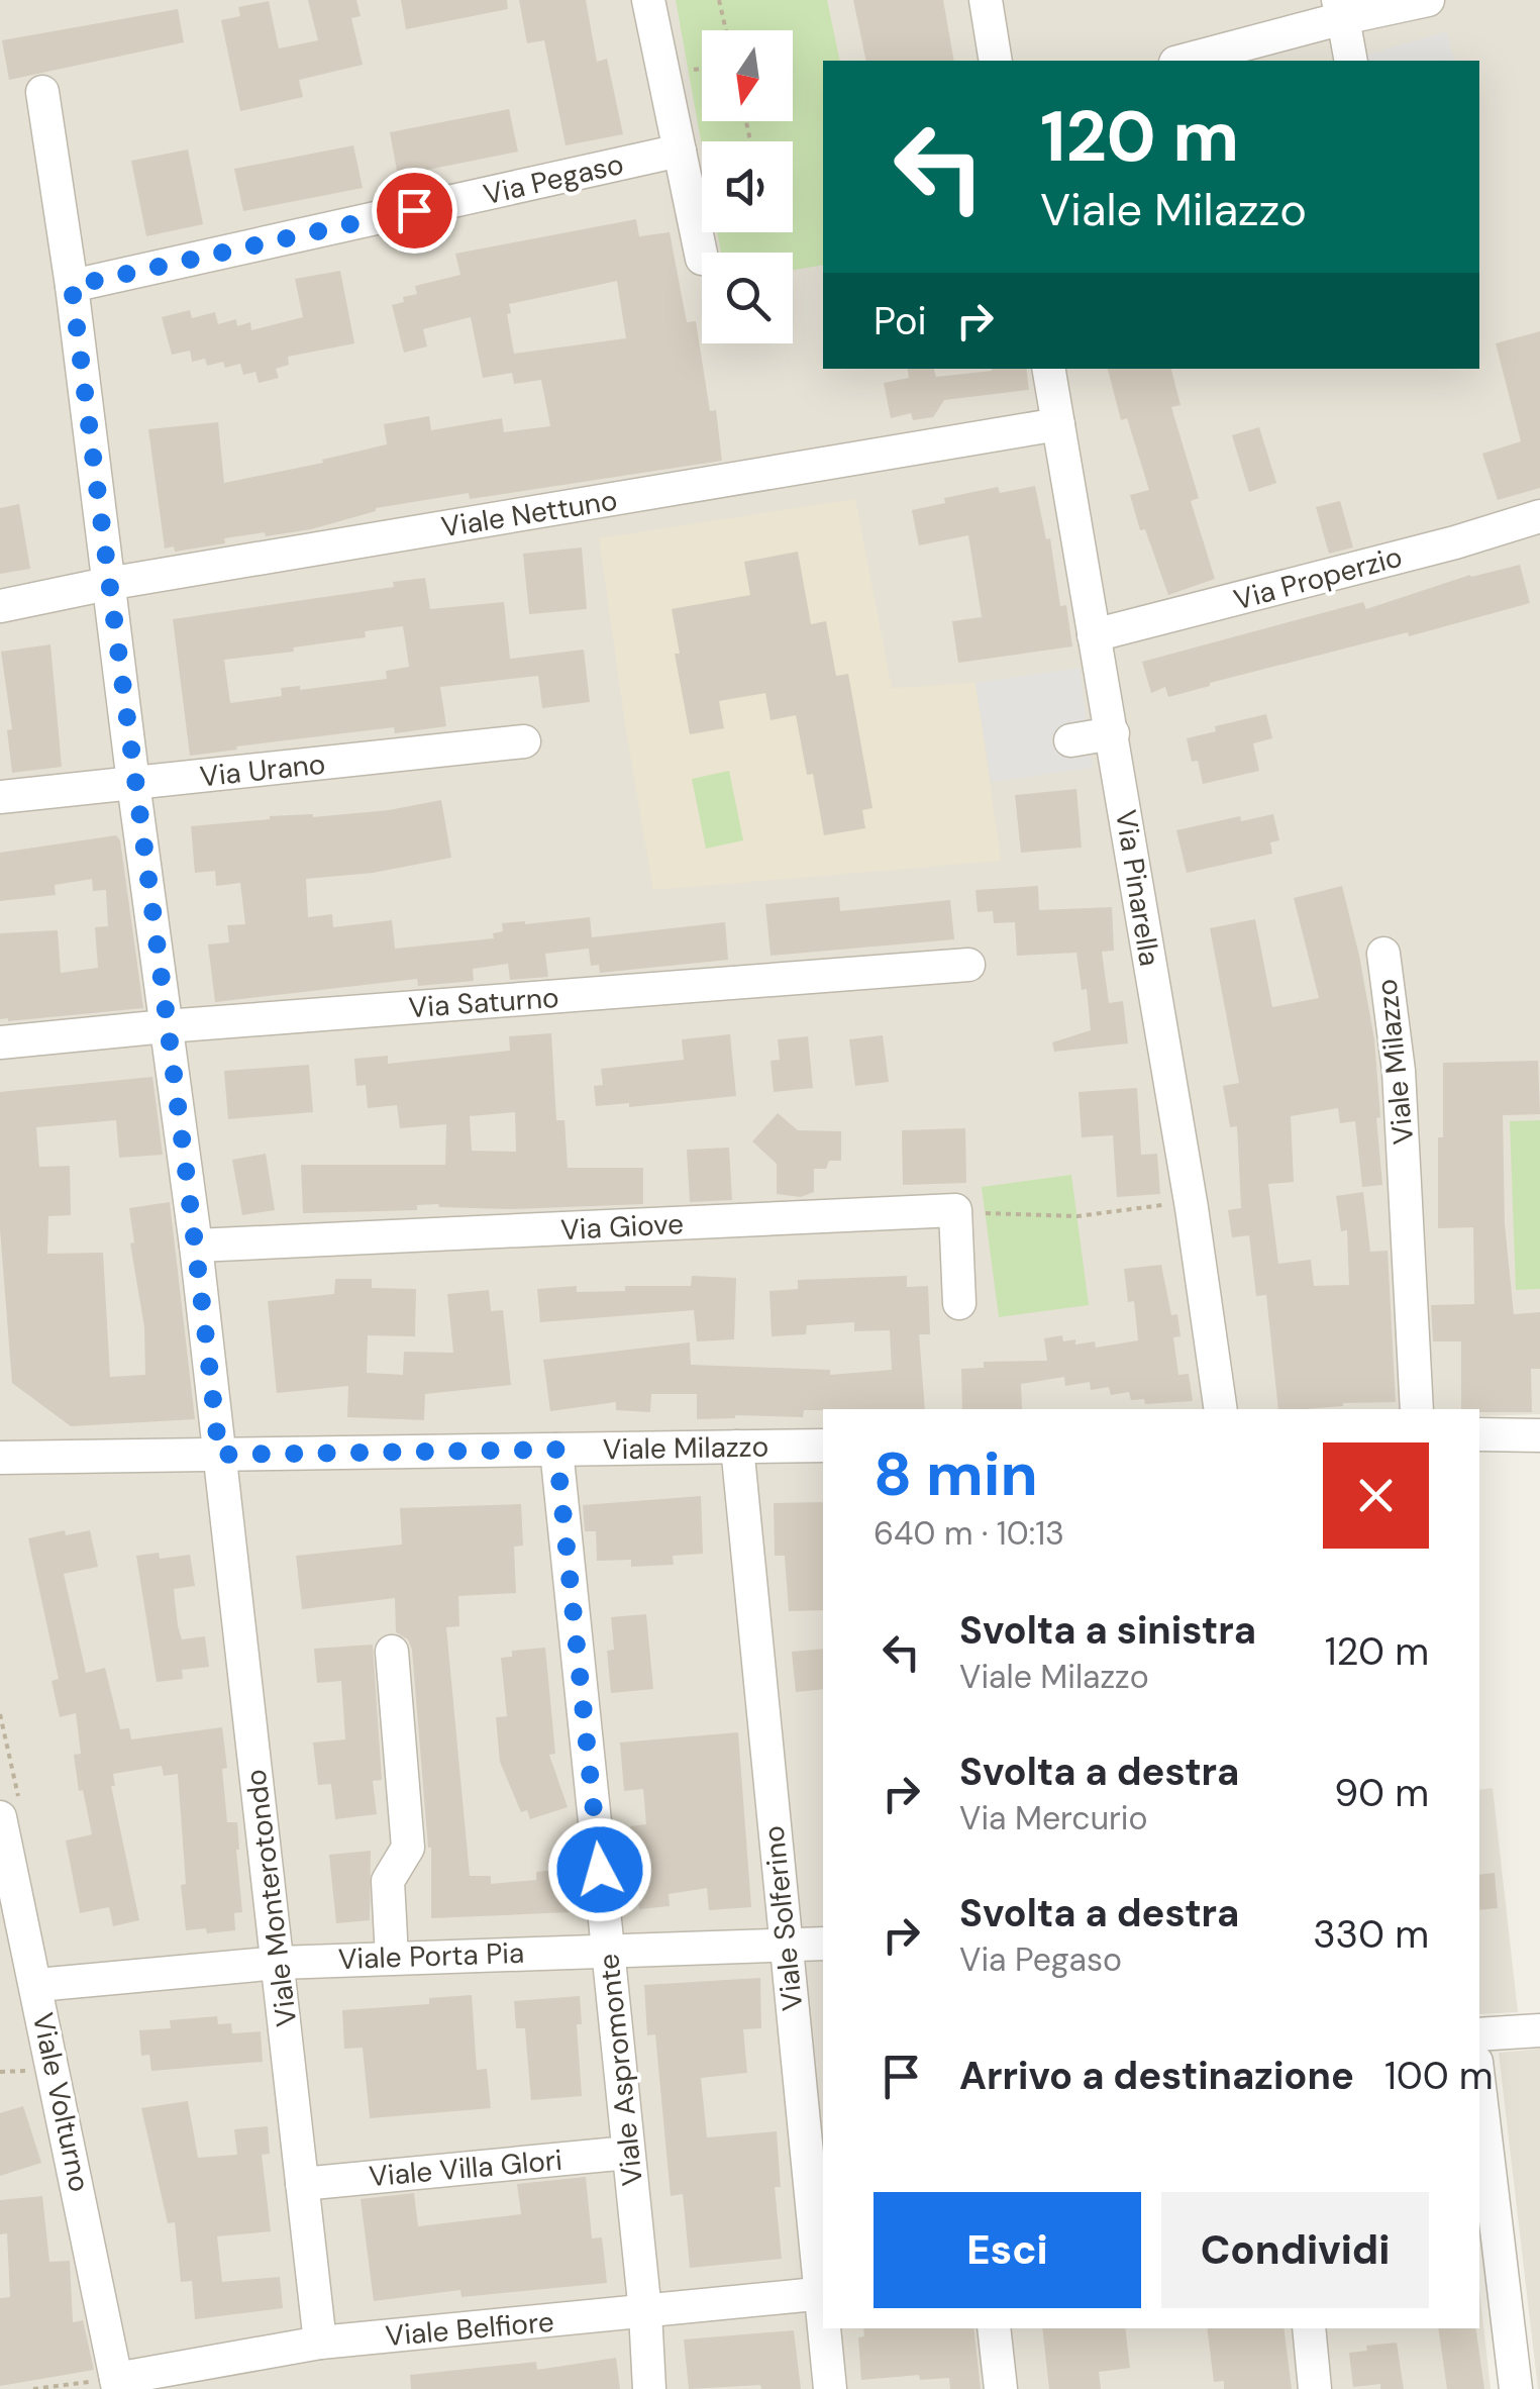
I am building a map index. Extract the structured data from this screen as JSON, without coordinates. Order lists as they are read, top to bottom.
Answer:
{
  "streets": {
    "street": [
      "Via Pegaso",
      "Viale Nettuno",
      "Via Properzio",
      "Via Urano",
      "Via Pinarella",
      "Via Saturno",
      "Viale Milazzo",
      "Via Giove",
      "Viale Monterotondo",
      "Viale Solferino",
      "Viale Porta Pia",
      "Viale Aspromonte",
      "Viale Volturno",
      "Viale Villa Glori",
      "Viale Belfiore"
    ]
  },
  "crossings": [
    ["Via Pegaso", "Viale Monterotondo"],
    ["Viale Nettuno", "Via Pinarella"],
    ["Viale Nettuno", "Viale Monterotondo"],
    ["Via Properzio", "Via Pinarella"],
    ["Via Urano", "Viale Monterotondo"],
    ["Via Saturno", "Viale Monterotondo"],
    ["Viale Milazzo", "Viale Monterotondo"],
    ["Viale Milazzo", "Viale Solferino"],
    ["Viale Milazzo", "Viale Aspromonte"],
    ["Via Giove", "Viale Monterotondo"],
    ["Viale Monterotondo", "Viale Porta Pia"],
    ["Viale Monterotondo", "Viale Villa Glori"],
    ["Viale Monterotondo", "Viale Belfiore"],
    ["Viale Solferino", "Viale Porta Pia"],
    ["Viale Solferino", "Viale Belfiore"],
    ["Viale Porta Pia", "Viale Aspromonte"],
    ["Viale Porta Pia", "Viale Volturno"],
    ["Viale Aspromonte", "Viale Villa Glori"],
    ["Viale Aspromonte", "Viale Belfiore"],
    ["Viale Volturno", "Viale Belfiore"]
  ],
  "north": "bottom",
  "page": {
    "turn": ["120 m", "Viale Milazzo"],
    "then": "Poi",
    "heading": ["8 min", "640 m · 10:13"],
    "list": [
      {
        "name": "Svolta a sinistra",
        "note": "Viale Milazzo",
        "value": "120 m"
      },
      {
        "name": "Svolta a destra",
        "note": "Via Mercurio",
        "value": "90 m"
      },
      {
        "name": "Svolta a destra",
        "note": "Via Pegaso",
        "value": "330 m"
      },
      {
        "name": "Arrivo a destinazione",
        "value": "100 m"
      }
    ],
    "buttons": ["Esci", "Condividi"]
  }
}
